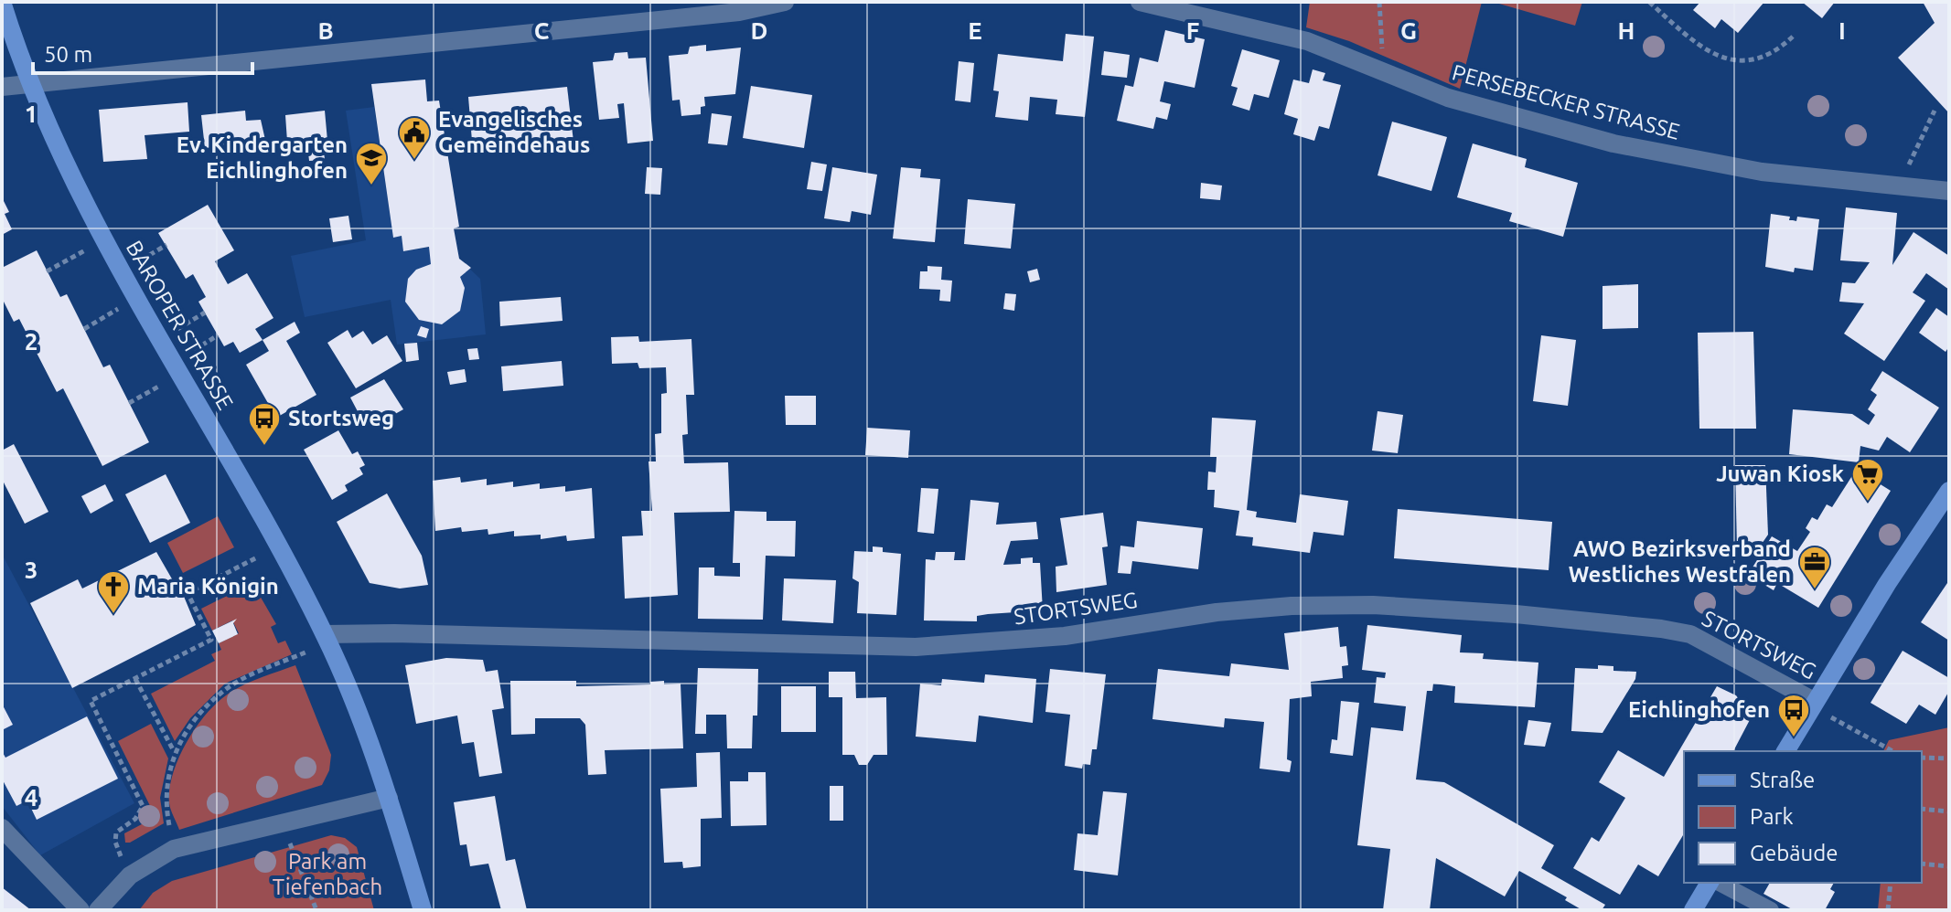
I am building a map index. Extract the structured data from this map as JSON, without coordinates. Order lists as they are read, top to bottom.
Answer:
{
  "streets": {
    "main road": ["BAROPER STRASSE"],
    "street": ["PERSEBECKER STRASSE", "STORTSWEG"]
  },
  "crossings": [
    ["BAROPER STRASSE", "STORTSWEG"]
  ],
  "parks": ["Park am Tiefenbach"],
  "places": {
    "public building": ["Evangelisches Gemeindehaus"],
    "school or university": ["Ev. Kindergarten Eichlinghofen"],
    "bus stop": ["Stortsweg", "Eichlinghofen"],
    "supermarket": ["Juwan Kiosk"],
    "office": ["AWO Bezirksverband Westliches Westfalen"],
    "church": ["Maria Königin"]
  },
  "legend": ["Straße", "Park", "Gebäude"],
  "scale_bar": "50 m",
  "grid": {
    "columns": [
      "B",
      "C",
      "D",
      "E",
      "F",
      "G",
      "H",
      "I"
    ],
    "rows": [
      "1",
      "2",
      "3",
      "4"
    ]
  }
}
